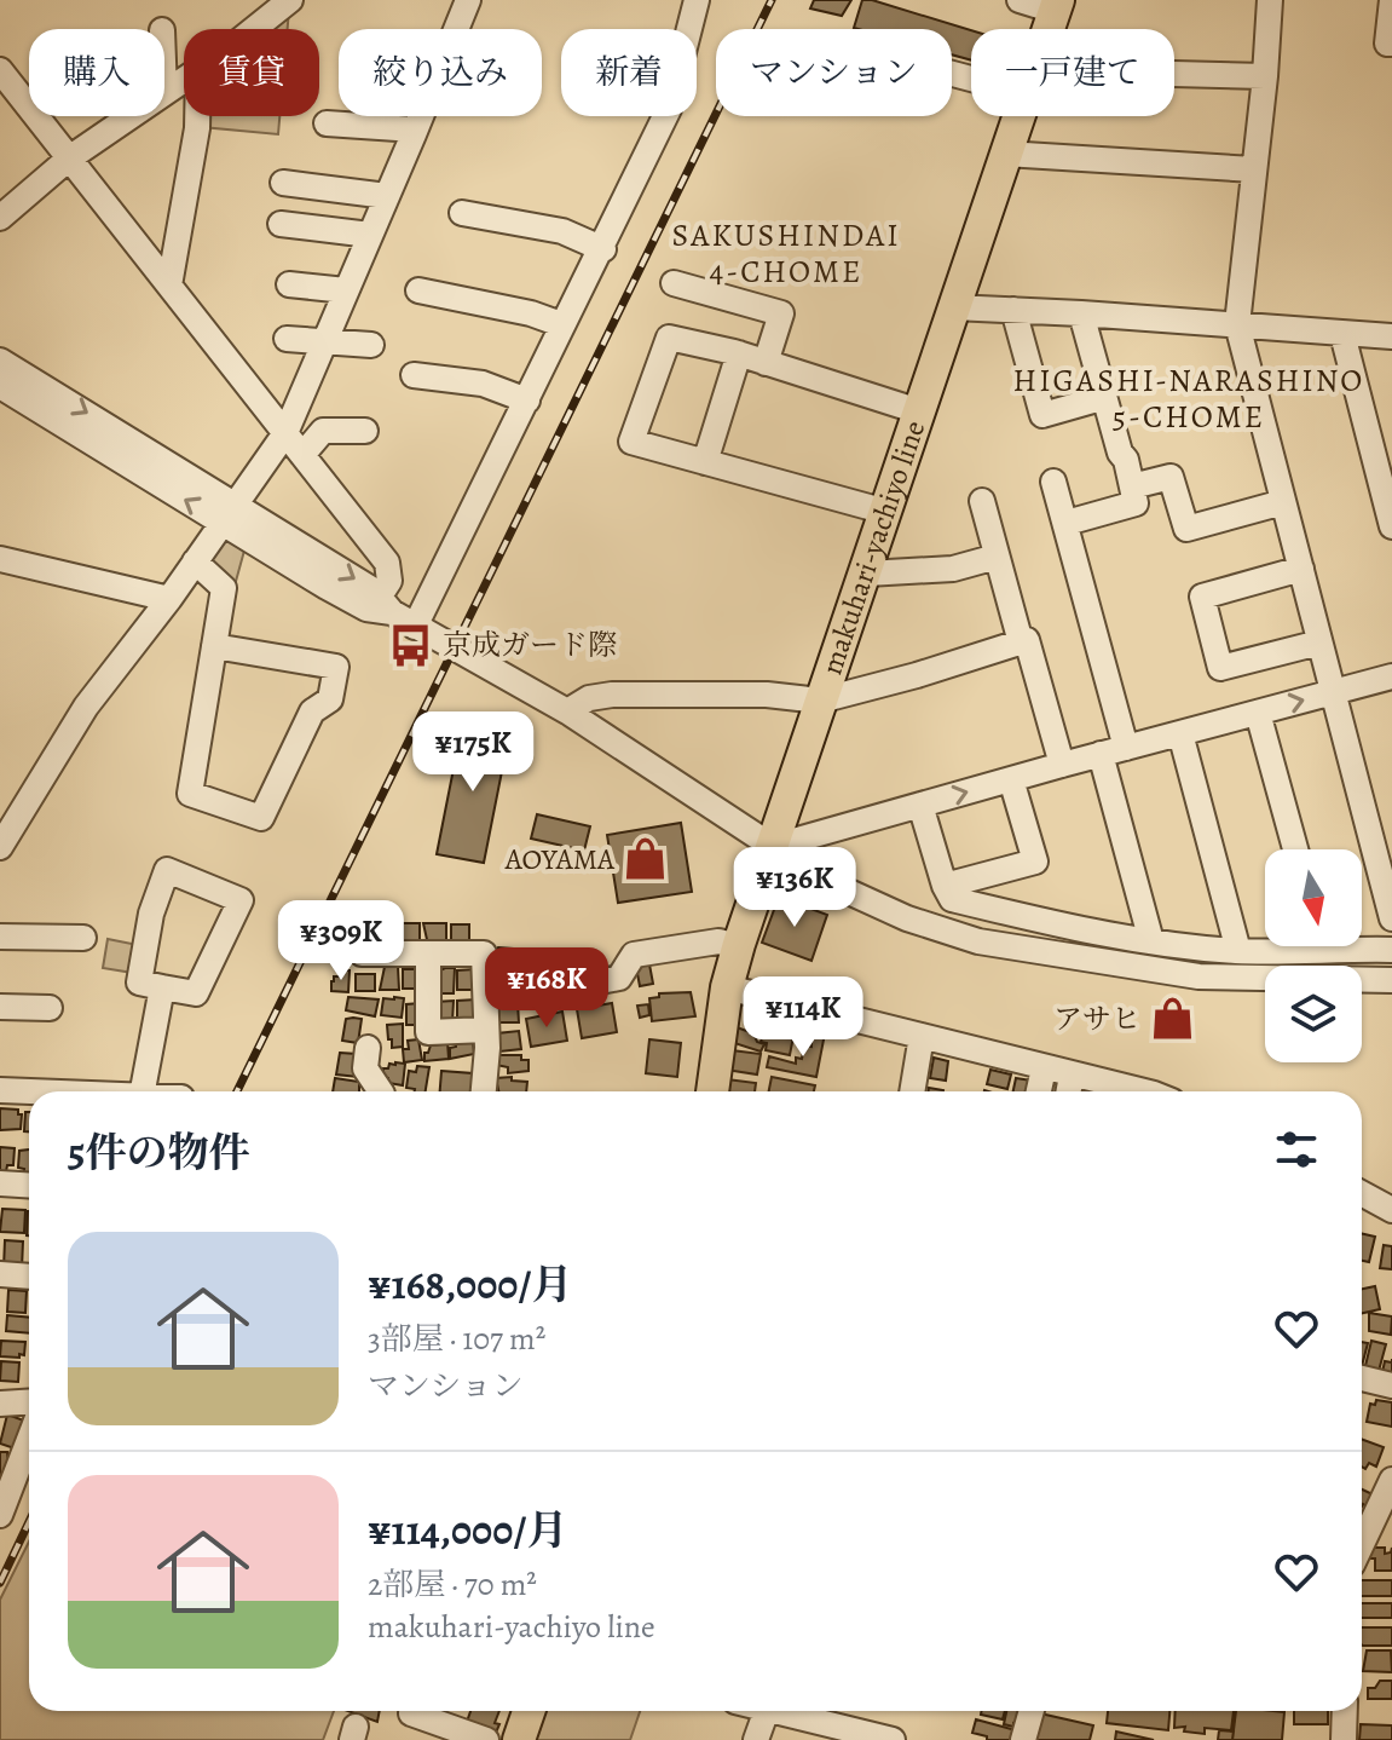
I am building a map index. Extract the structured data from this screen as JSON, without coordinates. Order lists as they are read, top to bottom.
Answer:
{
  "streets": {
    "main road": ["makuhari-yachiyo line"]
  },
  "districts": ["SAKUSHINDAI 4-CHOME", "HIGASHI-NARASHINO 5-CHOME"],
  "places": {
    "bus stop": ["京成ガード際"],
    "shop": ["AOYAMA", "アサヒ"]
  },
  "north": "bottom",
  "page": {
    "chip": [
      "購入",
      "賃貸",
      "絞り込み",
      "新着",
      "マンション",
      "一戸建て"
    ],
    "price": [
      "¥175K",
      "¥136K",
      "¥309K",
      "¥168K",
      "¥114K"
    ],
    "heading": "5件の物件",
    "list": [
      {
        "name": "¥168,000/月",
        "note": "3部屋 · 107 m² · マンション"
      },
      {
        "name": "¥114,000/月",
        "note": "2部屋 · 70 m² · makuhari-yachiyo line"
      }
    ]
  }
}
